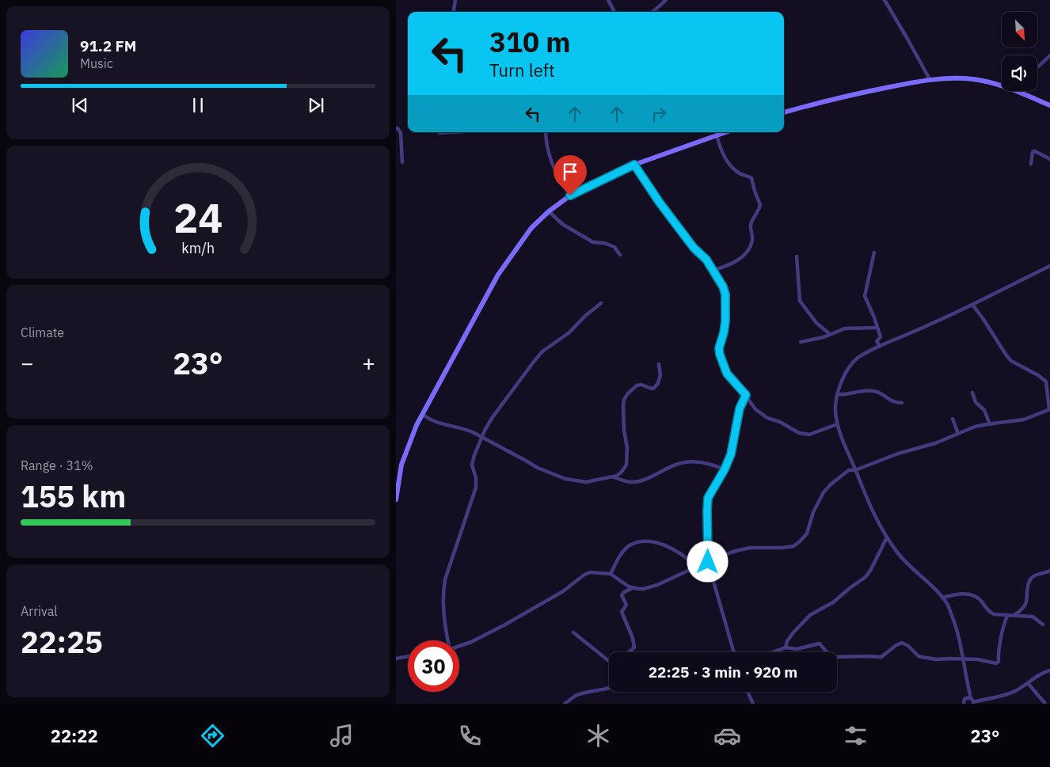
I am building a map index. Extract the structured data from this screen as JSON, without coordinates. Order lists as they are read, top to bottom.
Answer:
{
  "north": "bottom right",
  "page": {
    "turn": ["310 m", "Turn left"],
    "song": ["91.2 FM", "Music"],
    "tile": [
      "Climate",
      ["Range · 31%", "155 km"],
      ["Arrival", "22:25"]
    ],
    "heat": ["−", "23°", "+"],
    "limit": "30",
    "trip": "22:25 · 3 min · 920 m",
    "tabs": ["22:22", "23°"],
    "gauge": ["24", "km/h"]
  }
}
